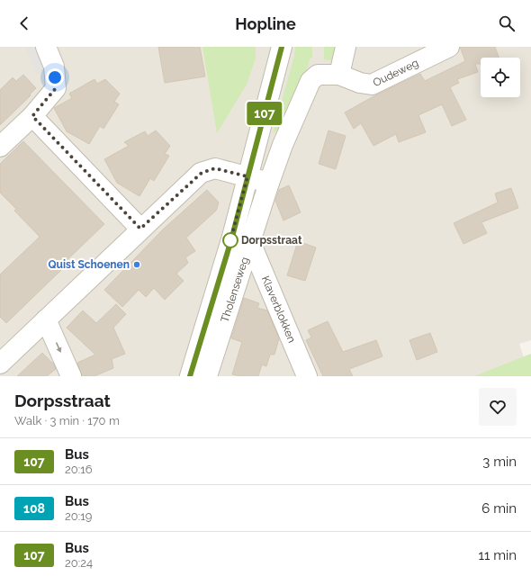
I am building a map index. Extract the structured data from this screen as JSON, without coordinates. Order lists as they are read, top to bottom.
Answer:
{
  "streets": {
    "street": ["Oudeweg", "Tholenseweg", "Klaverblokken"]
  },
  "crossings": [
    ["Oudeweg", "Tholenseweg"],
    ["Tholenseweg", "Klaverblokken"]
  ],
  "places": ["Dorpsstraat", "Quist Schoenen"],
  "lines": ["bus line 107"],
  "page": {
    "header": "Hopline",
    "on_map": "107",
    "heading": ["Dorpsstraat", "Walk · 3 min · 170 m"],
    "list": [
      {
        "mark": "107",
        "name": "Bus",
        "note": "20:16",
        "value": "3 min"
      },
      {
        "mark": "108",
        "name": "Bus",
        "note": "20:19",
        "value": "6 min"
      },
      {
        "mark": "107",
        "name": "Bus",
        "note": "20:24",
        "value": "11 min"
      }
    ]
  }
}
